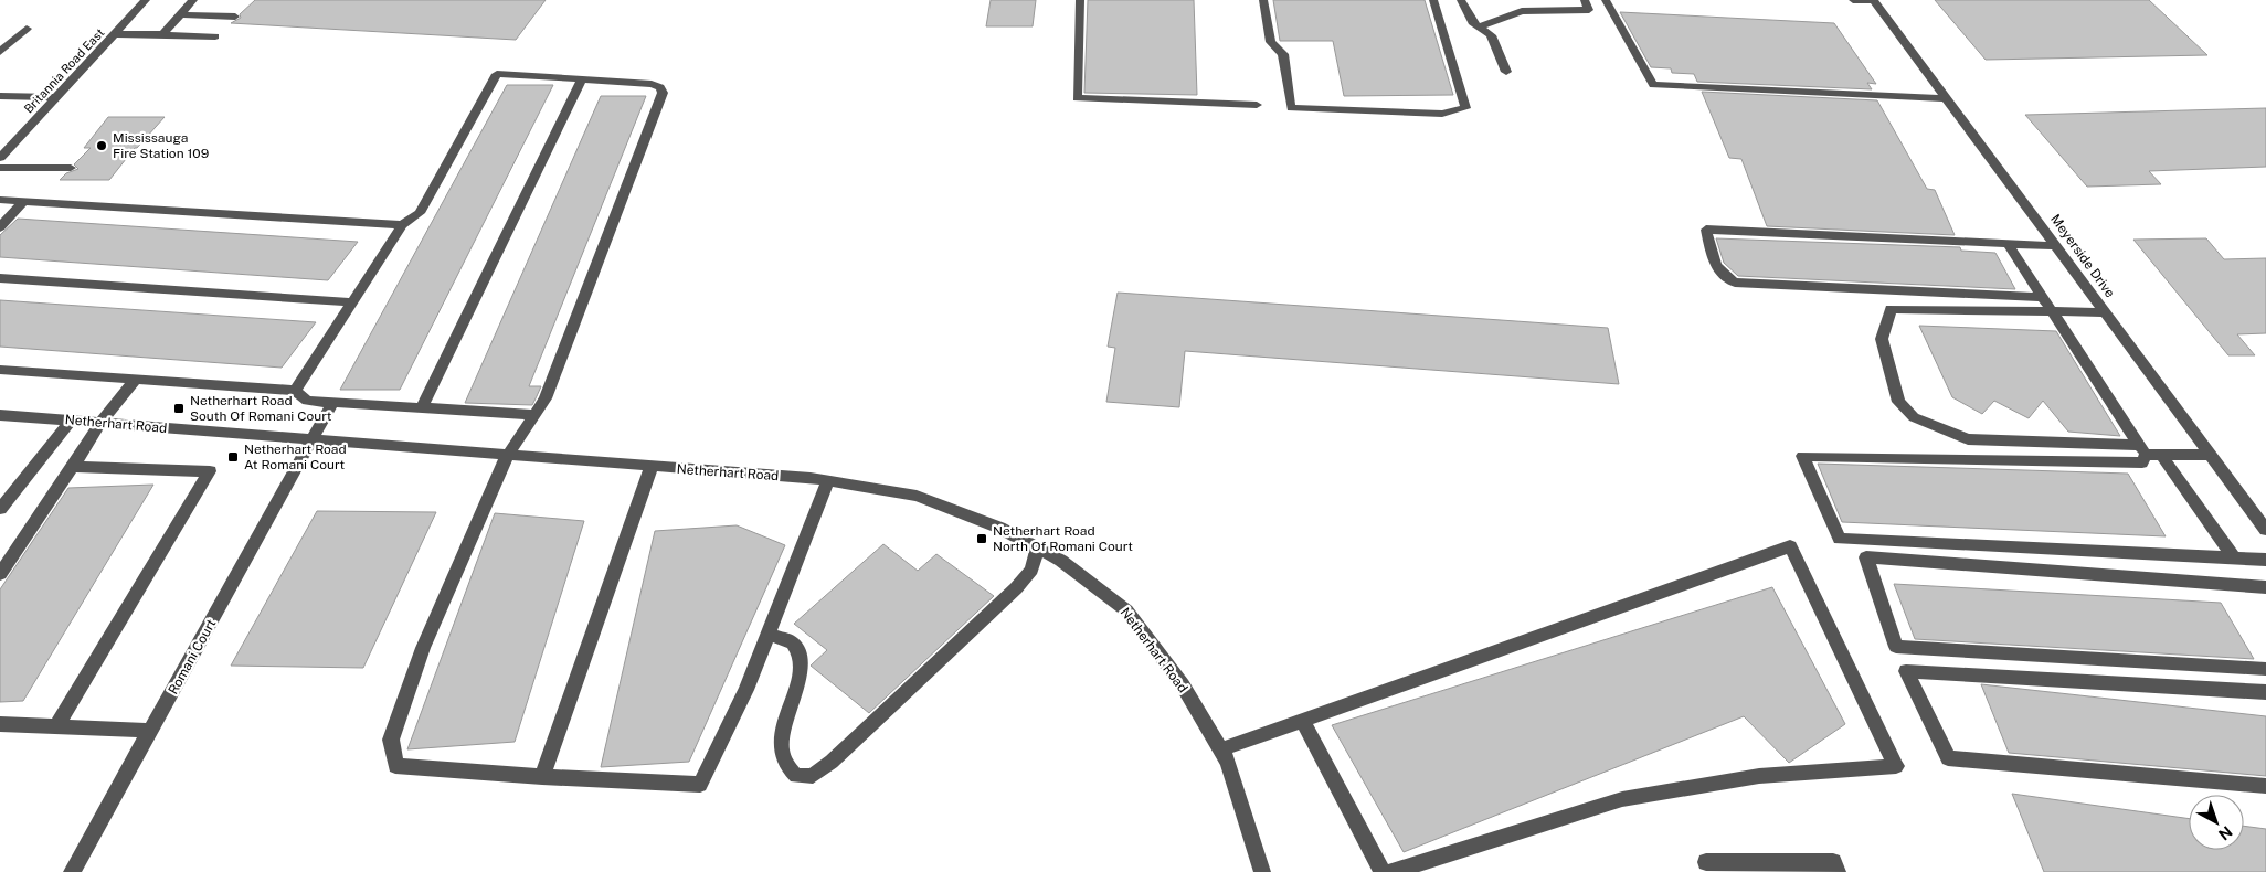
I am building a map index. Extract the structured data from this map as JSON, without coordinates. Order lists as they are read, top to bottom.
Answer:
{
  "streets": {
    "street": [
      "Britannia Road East",
      "Meyerside Drive",
      "Netherhart Road",
      "Romani Court"
    ]
  },
  "crossings": [
    ["Netherhart Road", "Romani Court"]
  ],
  "places": {
    "other": ["Mississauga Fire Station 109"],
    "transit": ["Netherhart Road South Of Romani Court", "Netherhart Road At Romani Court", "Netherhart Road North Of Romani Court"]
  },
  "north": "bottom right"
}
